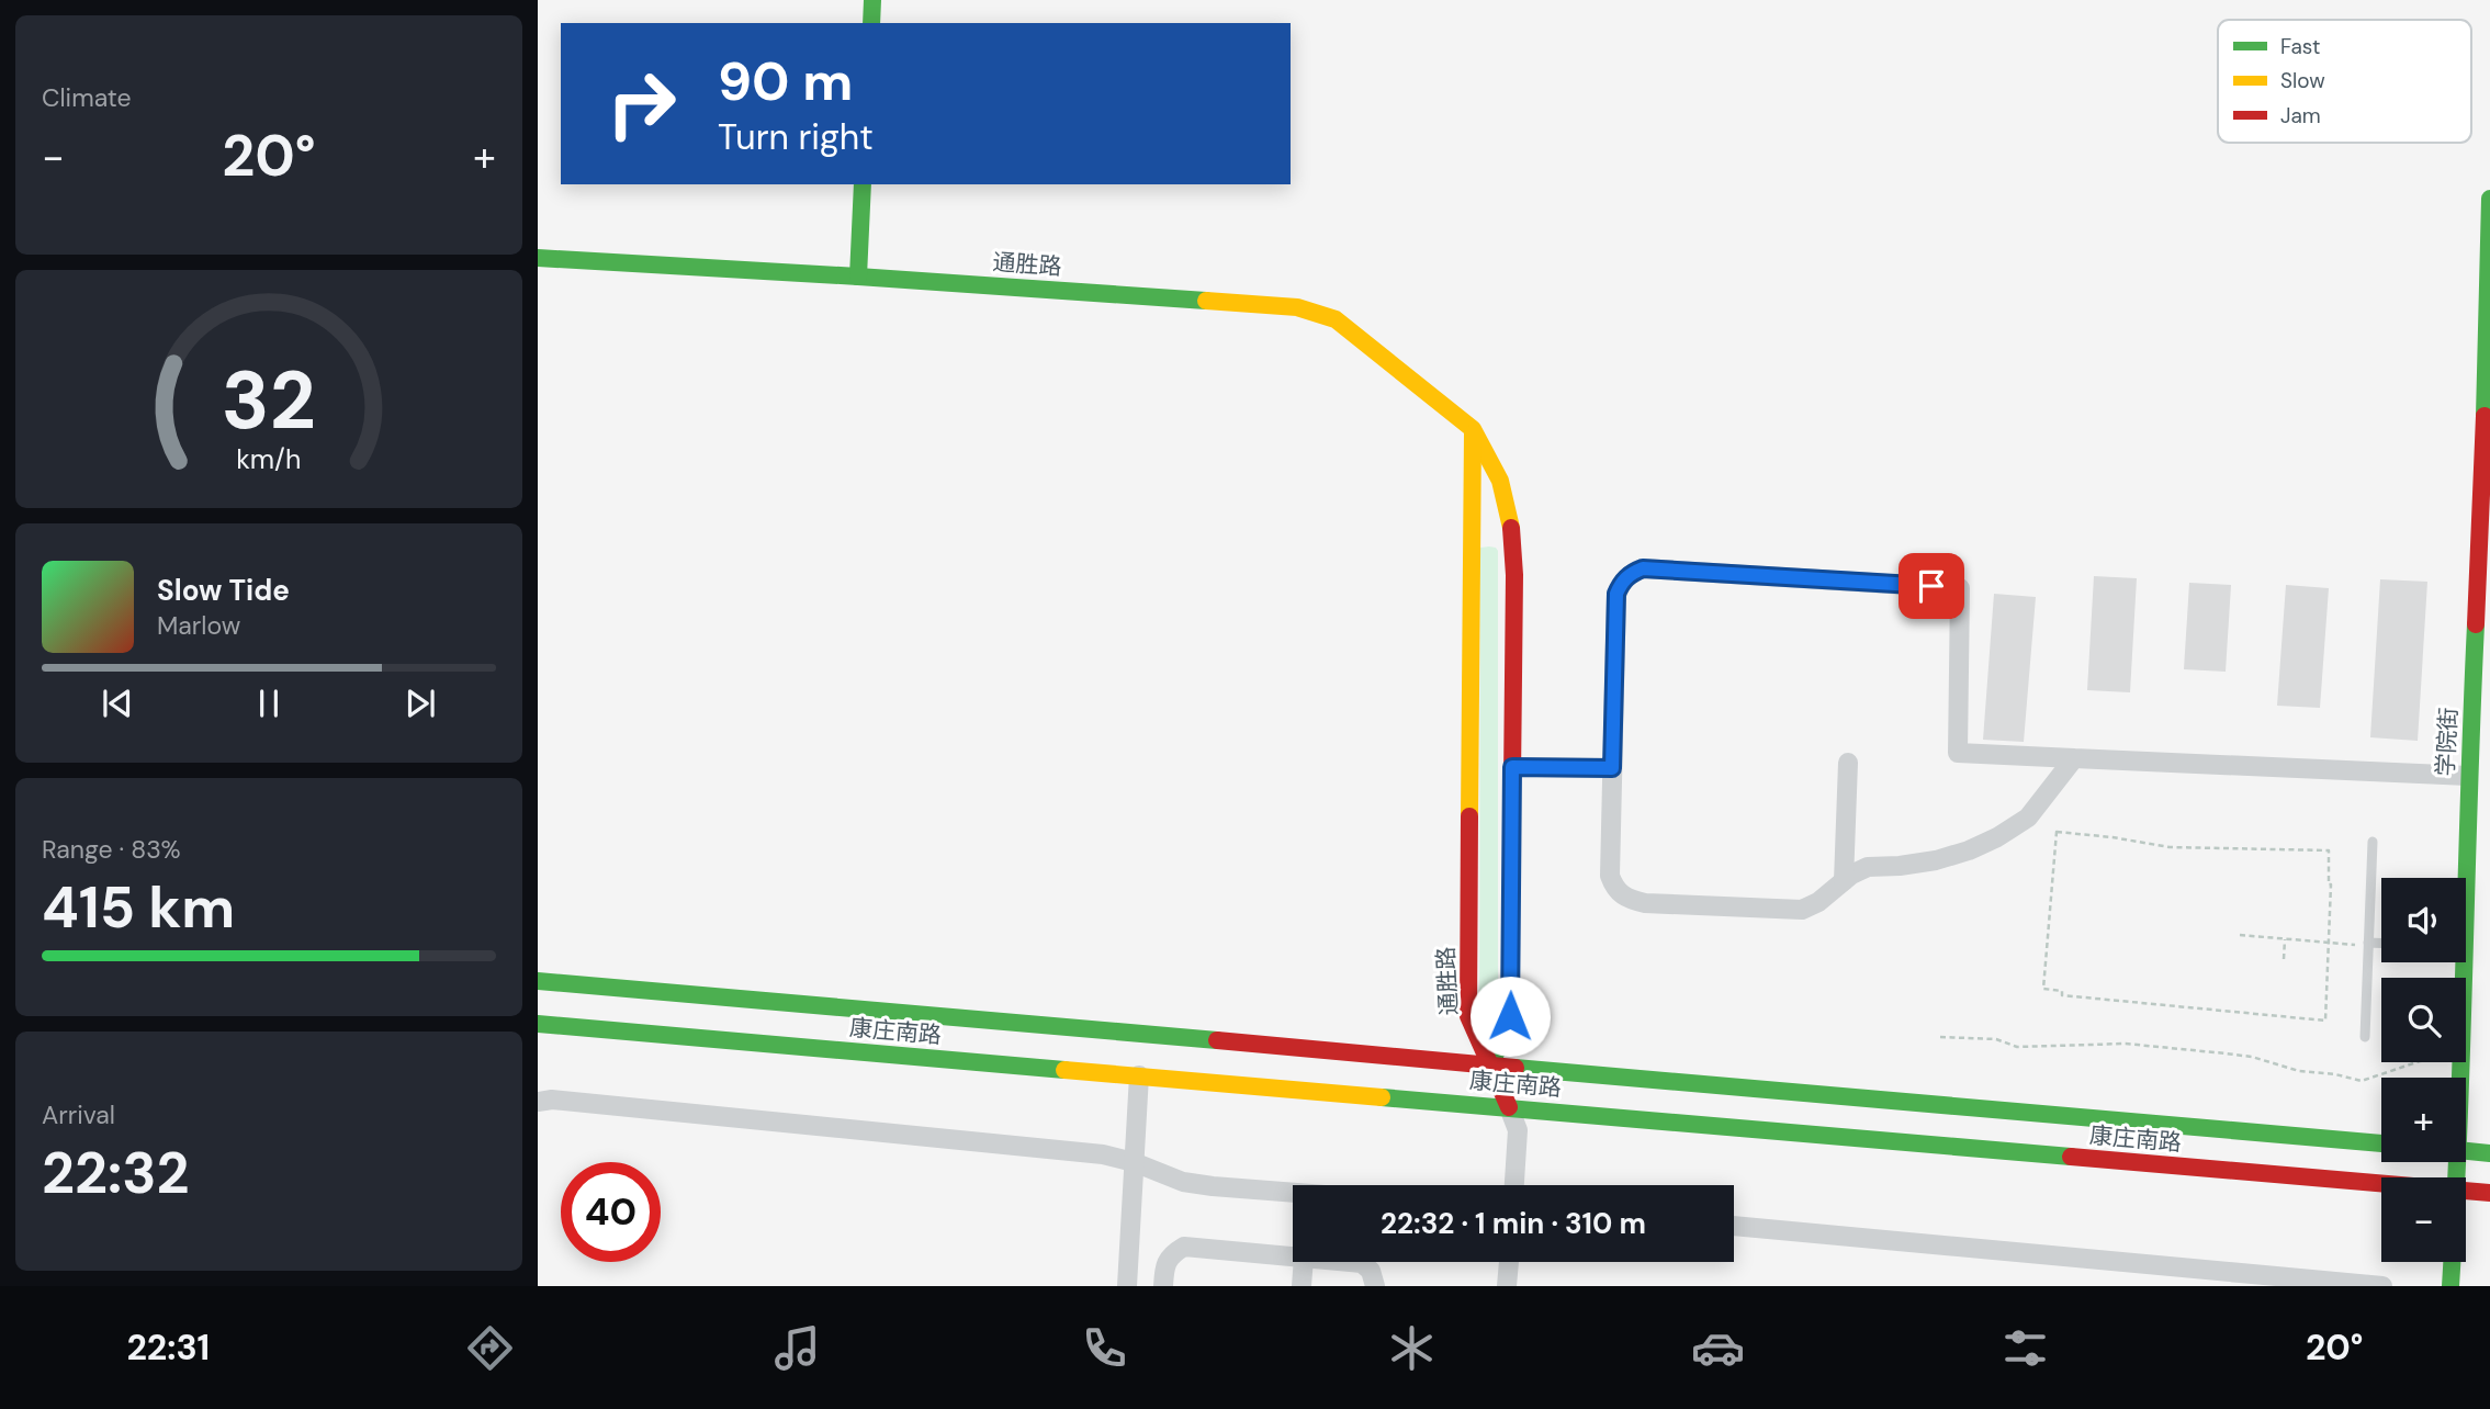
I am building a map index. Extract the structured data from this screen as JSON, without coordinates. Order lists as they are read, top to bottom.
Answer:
{
  "streets": {
    "main road": ["通胜路", "学院街", "康庄南路"]
  },
  "crossings": [
    ["通胜路", "康庄南路"]
  ],
  "legend": ["Fast", "Slow", "Jam"],
  "page": {
    "tile": [
      "Climate",
      ["Range · 83%", "415 km"],
      ["Arrival", "22:32"]
    ],
    "turn": ["90 m", "Turn right"],
    "heat": ["−", "20°", "+"],
    "song": ["Slow Tide", "Marlow"],
    "map_buttons": ["+", "−"],
    "limit": "40",
    "trip": "22:32 · 1 min · 310 m",
    "tabs": ["22:31", "20°"],
    "gauge": ["32", "km/h"]
  }
}
